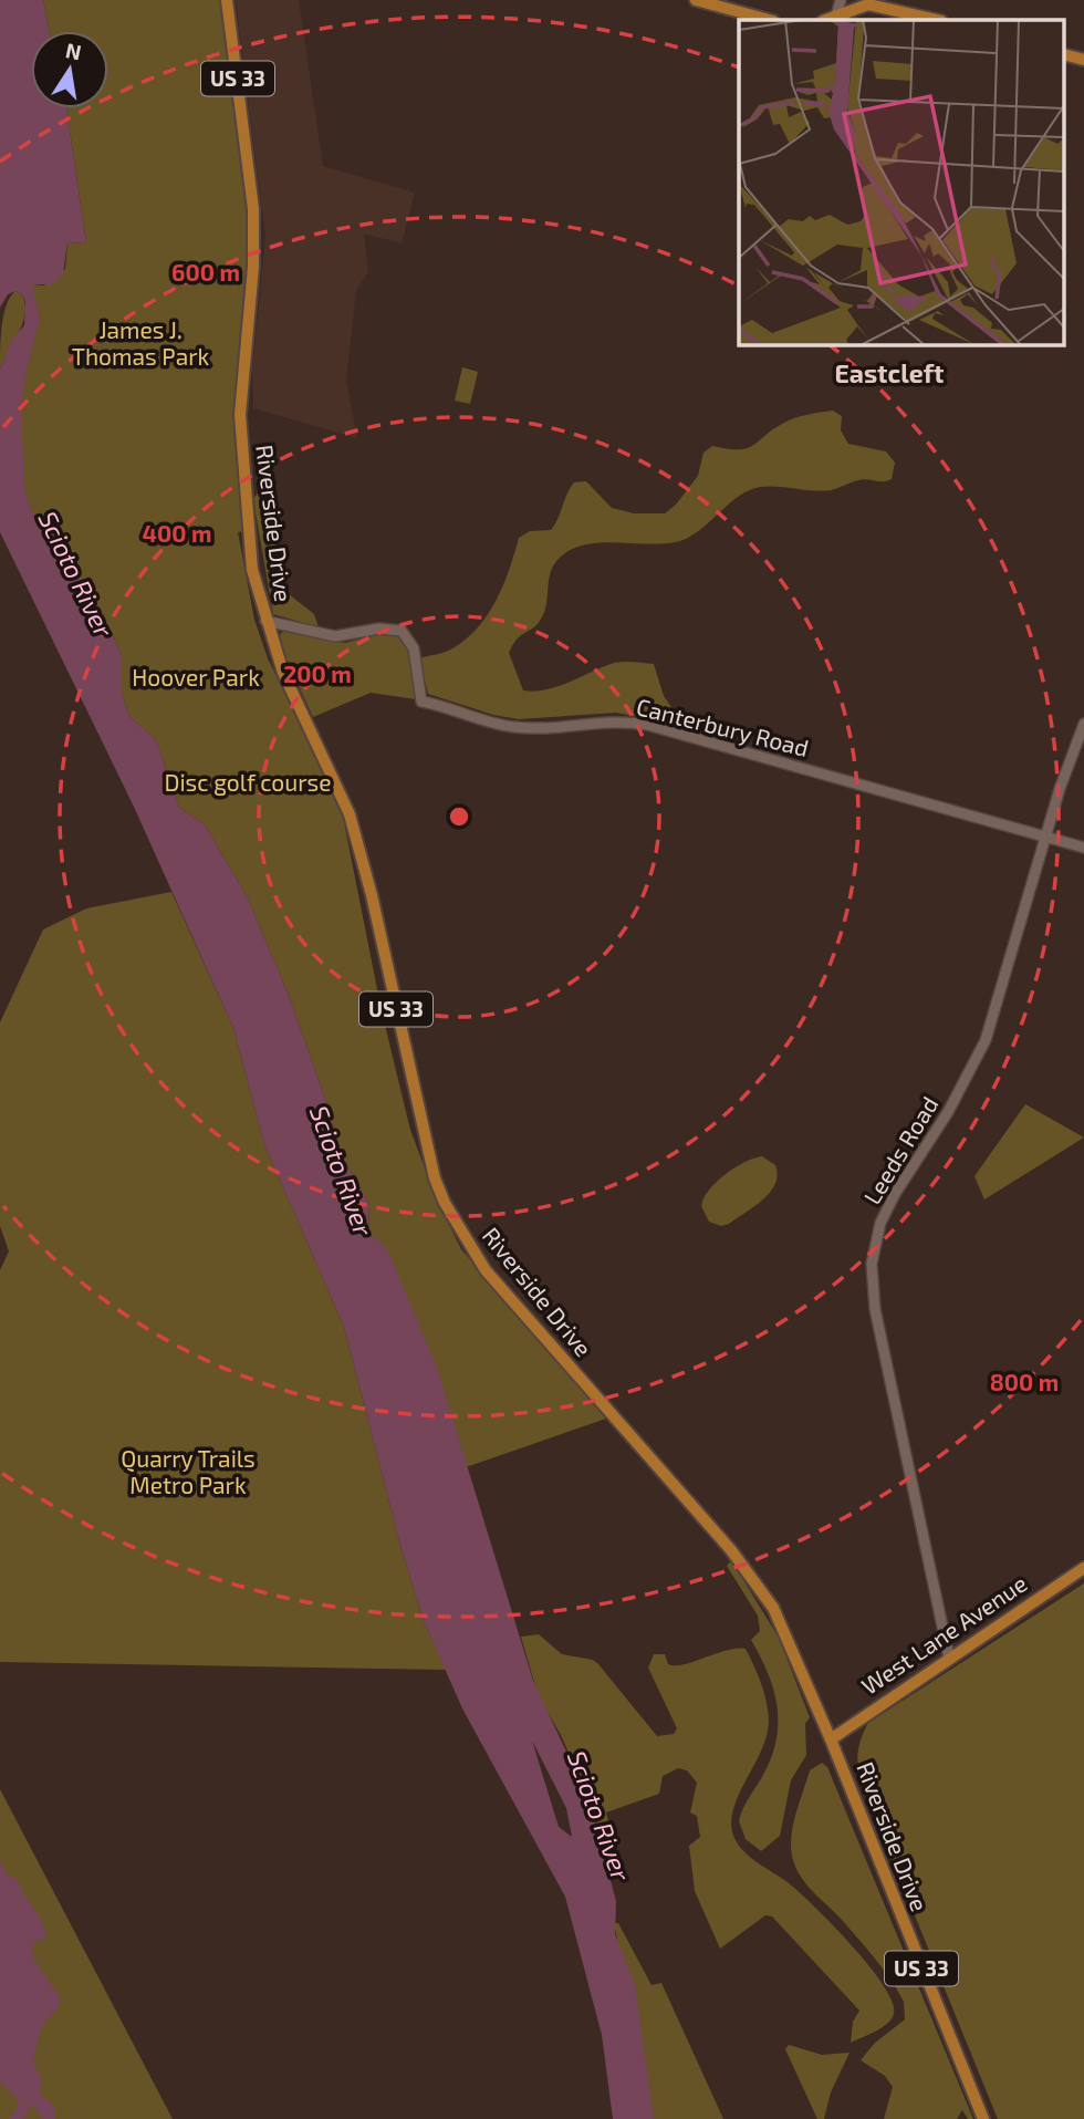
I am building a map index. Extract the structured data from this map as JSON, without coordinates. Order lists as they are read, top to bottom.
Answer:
{
  "streets": {
    "main road": ["US 33", "Riverside Drive", "West Lane Avenue"],
    "street": ["Canterbury Road", "Leeds Road"]
  },
  "crossings": [
    ["Riverside Drive", "Canterbury Road"],
    ["Riverside Drive", "West Lane Avenue"],
    ["Canterbury Road", "Leeds Road"],
    ["Leeds Road", "West Lane Avenue"]
  ],
  "districts": ["Eastcleft"],
  "water": ["Scioto River"],
  "parks": [
    "James J. Thomas Park",
    "Hoover Park",
    "Disc golf course",
    "Quarry Trails Metro Park"
  ],
  "north": "top",
  "rings": [
    "600 m",
    "400 m",
    "200 m",
    "800 m"
  ]
}
